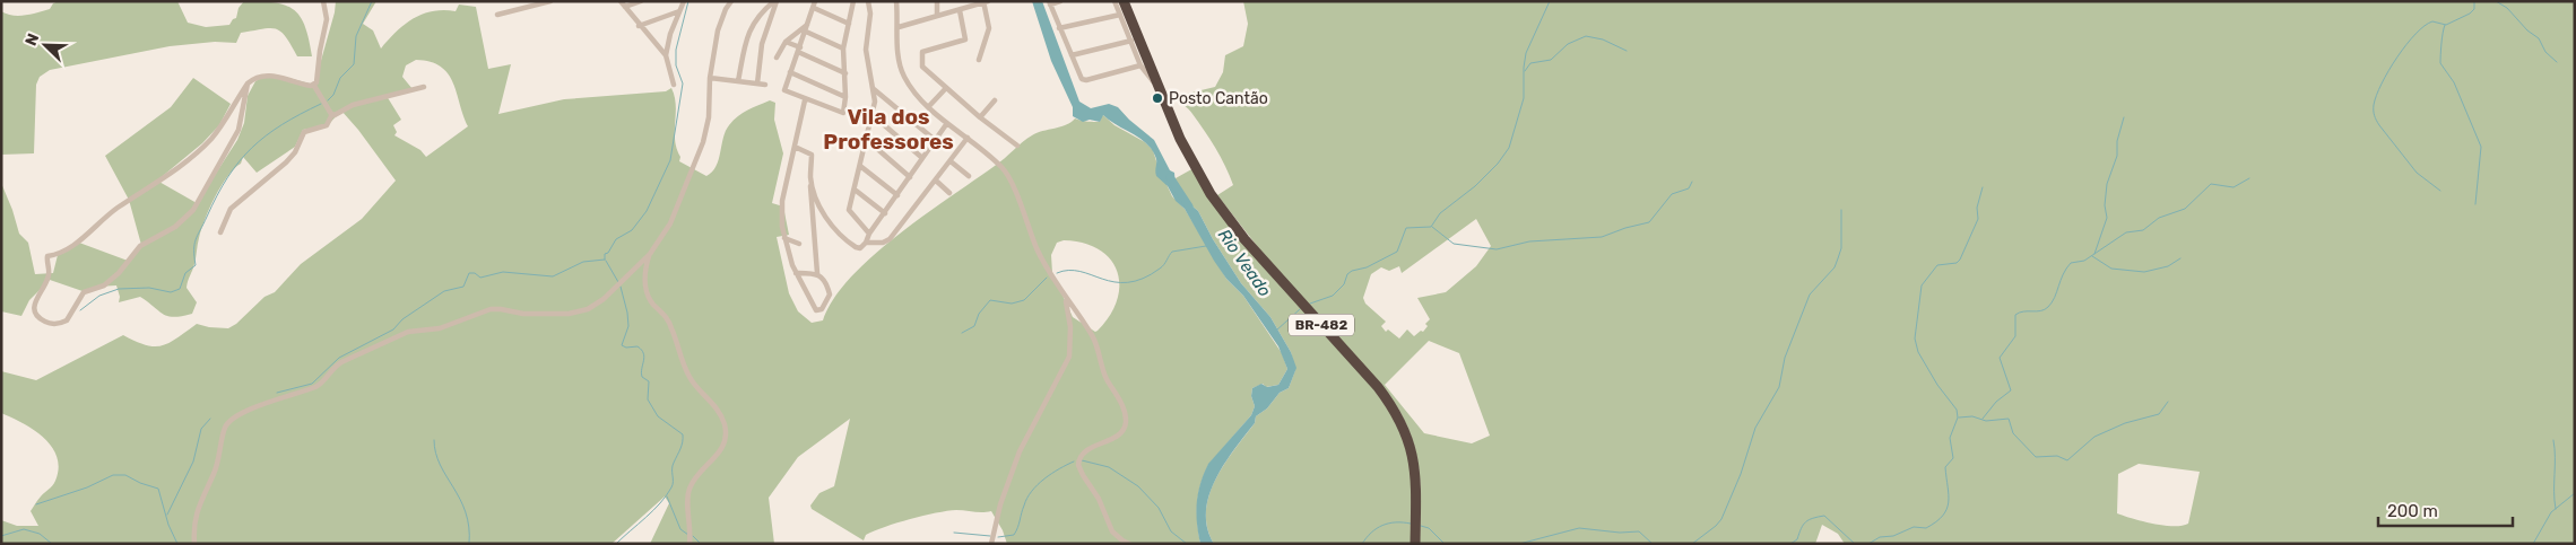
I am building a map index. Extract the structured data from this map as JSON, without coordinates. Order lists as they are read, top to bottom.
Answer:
{
  "streets": {
    "highway": ["BR-482"]
  },
  "districts": ["Vila dos Professores"],
  "water": ["Rio Veado"],
  "places": ["Posto Cantão"],
  "scale_bar": "200 m",
  "north": "top left"
}
